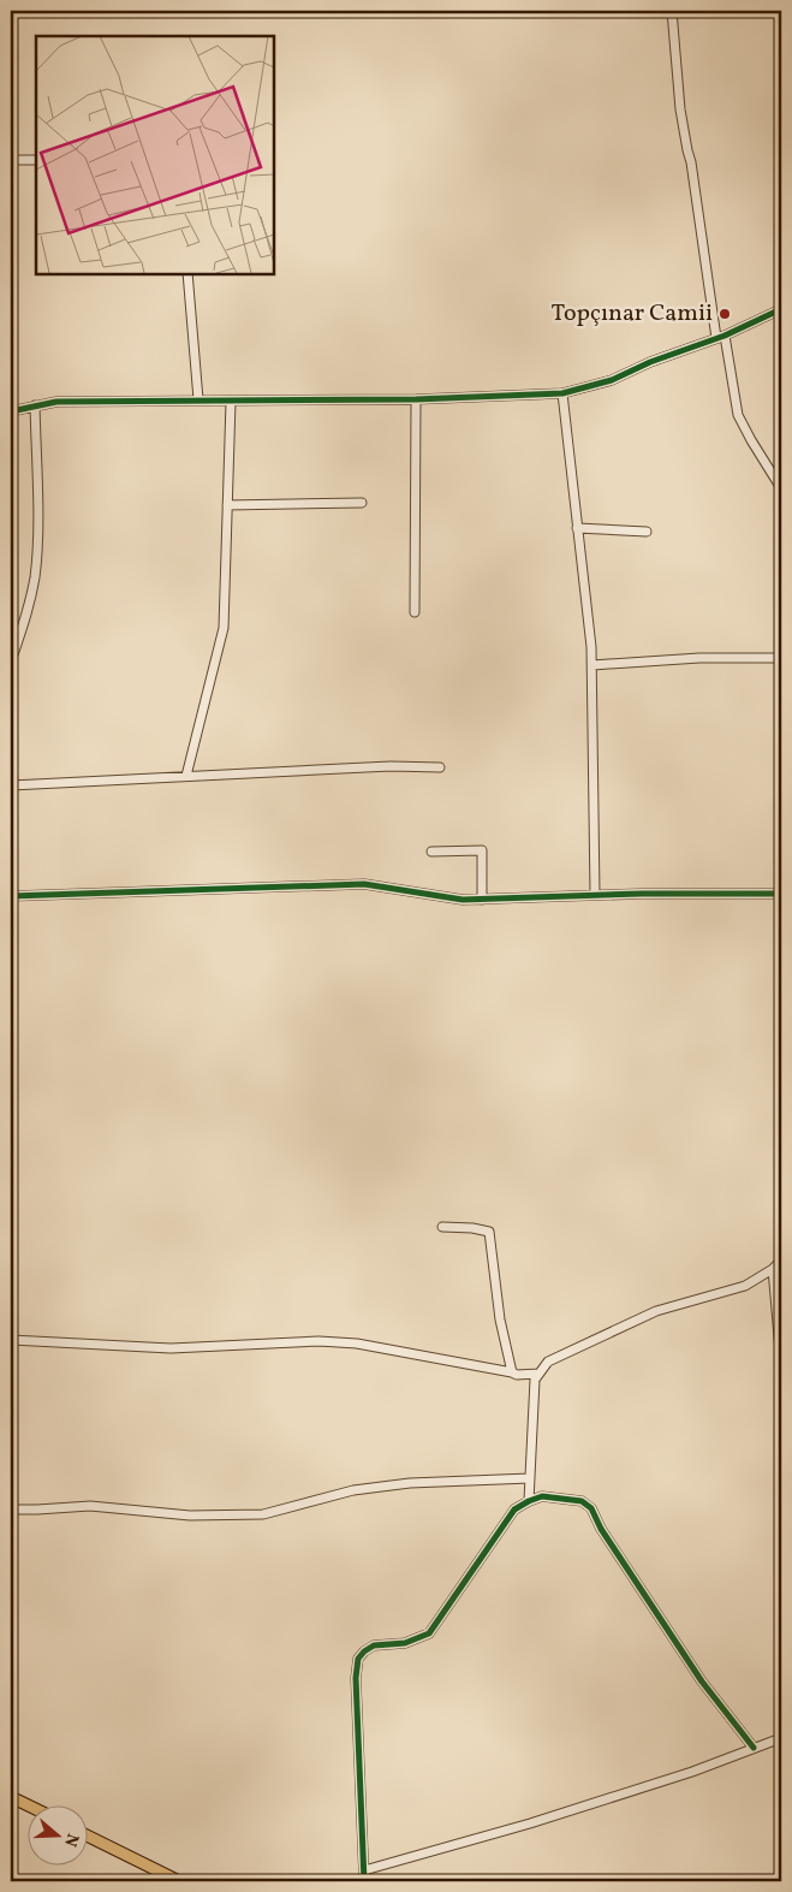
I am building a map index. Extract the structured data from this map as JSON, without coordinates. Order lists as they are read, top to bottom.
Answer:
{
  "places": ["Topçınar Camii"],
  "north": "right"
}
